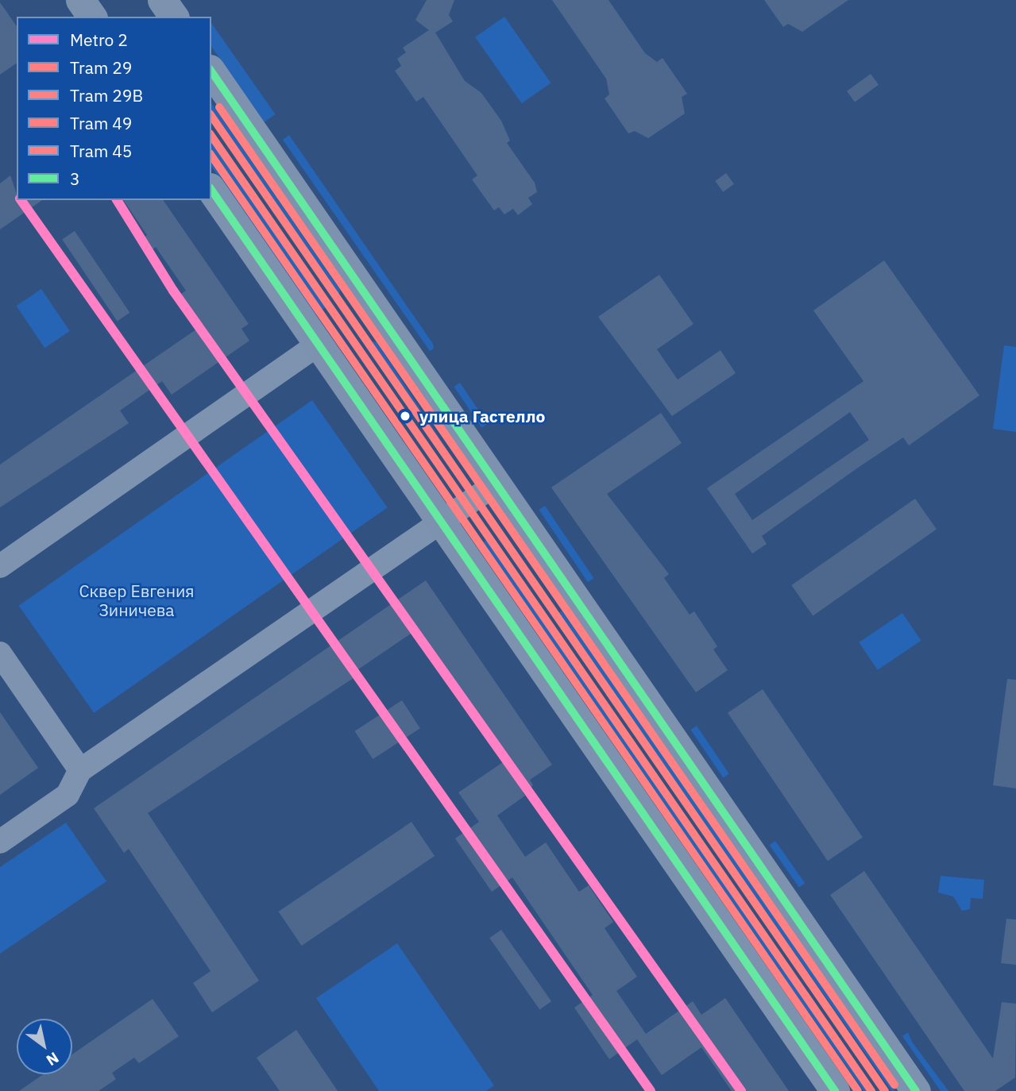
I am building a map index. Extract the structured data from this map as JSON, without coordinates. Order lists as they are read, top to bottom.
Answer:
{
  "parks": ["Сквер Евгения Зиничева"],
  "places": ["улица Гастелло"],
  "lines": [
    "transit line 3",
    "tram line 49",
    "tram line 29",
    "tram line 29В",
    "tram line 45",
    "metro line 2"
  ],
  "legend": [
    "Metro 2",
    "Tram 29",
    "Tram 29В",
    "Tram 49",
    "Tram 45",
    "3"
  ],
  "north": "bottom right"
}
